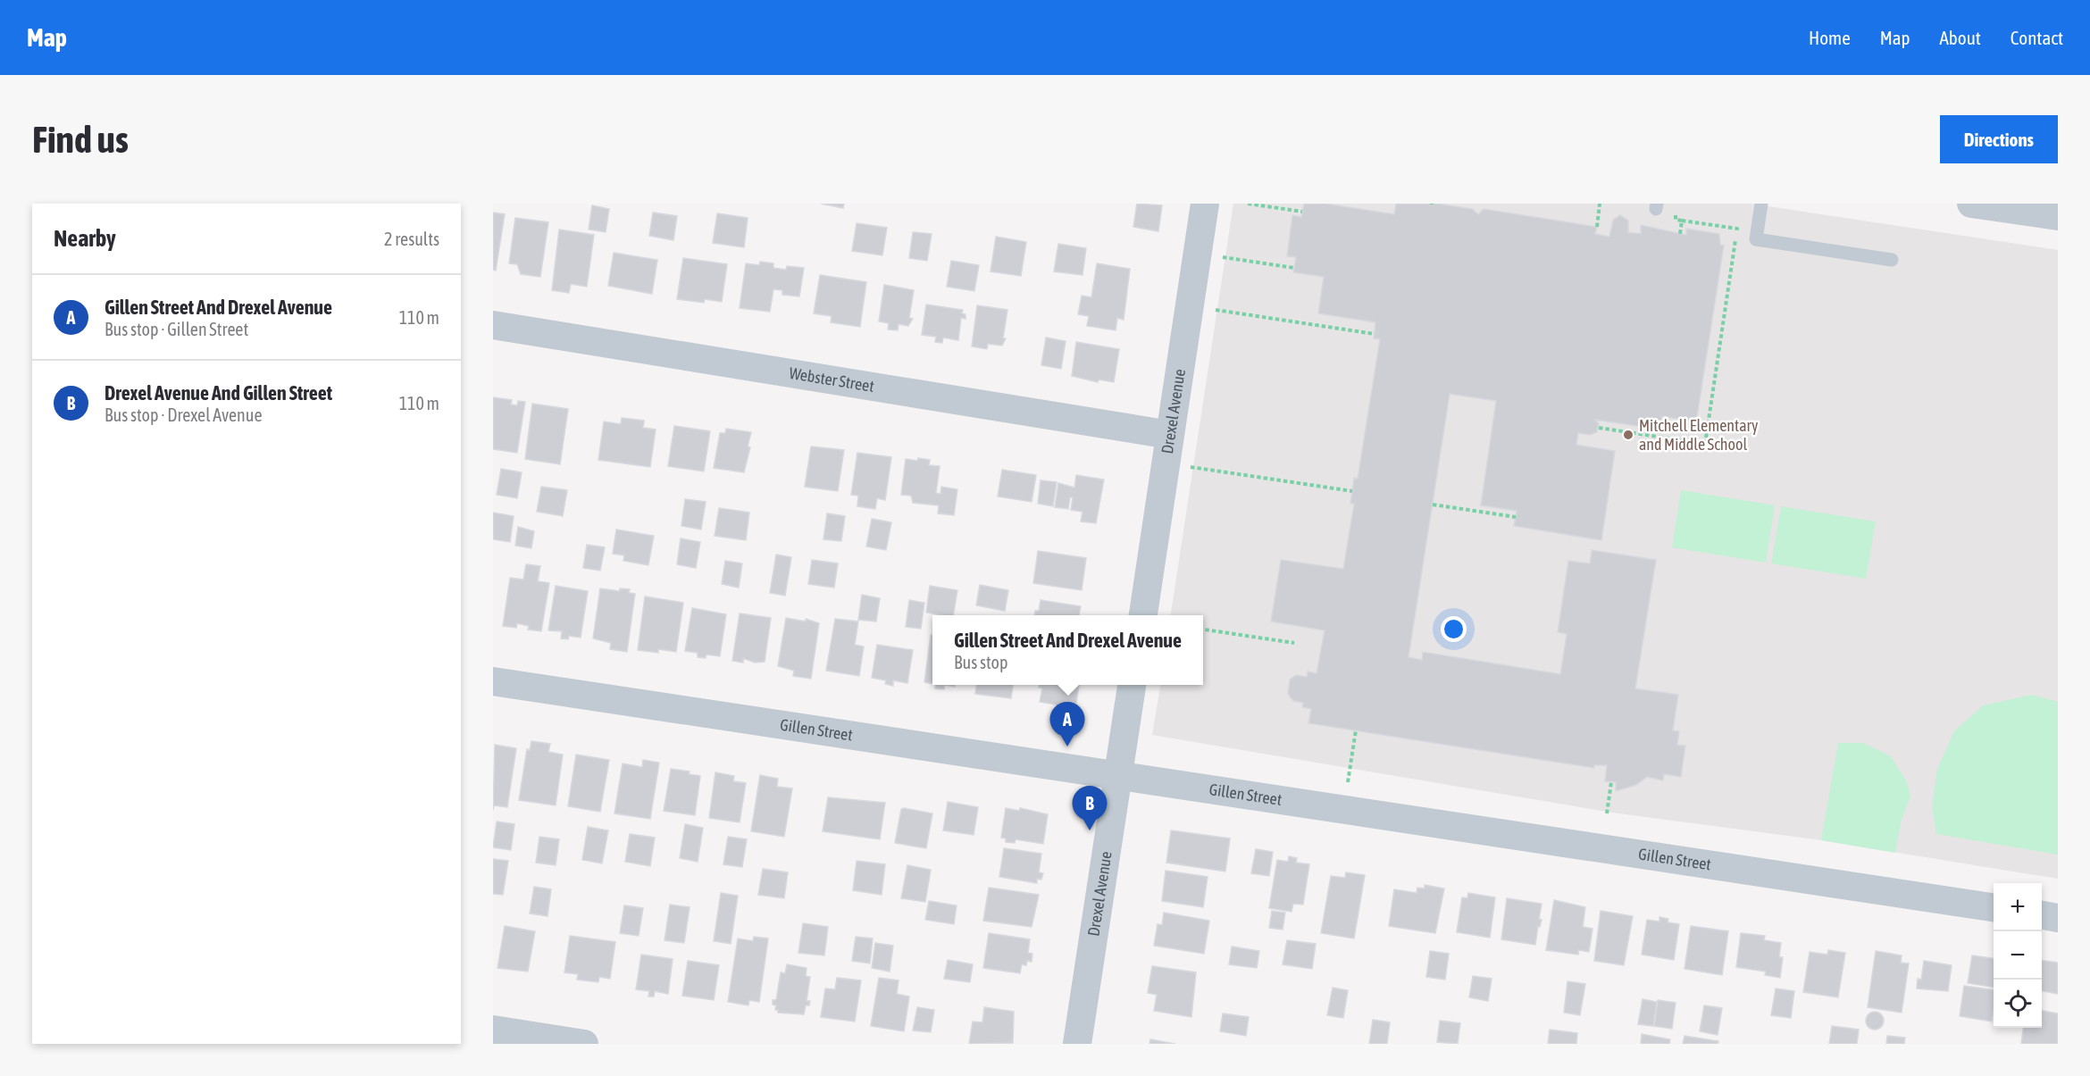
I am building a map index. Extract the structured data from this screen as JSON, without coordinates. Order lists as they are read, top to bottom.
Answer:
{
  "streets": {
    "street": ["Webster Street", "Drexel Avenue", "Gillen Street"]
  },
  "crossings": [
    ["Webster Street", "Drexel Avenue"],
    ["Drexel Avenue", "Gillen Street"]
  ],
  "places": ["Mitchell Elementary and Middle School"],
  "page": {
    "header": "Map",
    "nav": [
      "Home",
      "Map",
      "About",
      "Contact"
    ],
    "buttons": "Directions",
    "title": "Find us",
    "heading": ["Nearby", "2 results"],
    "list": [
      {
        "mark": "A",
        "name": "Gillen Street And Drexel Avenue",
        "note": "Bus stop · Gillen Street",
        "value": "110 m"
      },
      {
        "mark": "B",
        "name": "Drexel Avenue And Gillen Street",
        "note": "Bus stop · Drexel Avenue",
        "value": "110 m"
      }
    ],
    "popup": ["Gillen Street And Drexel Avenue", "Bus stop"],
    "pins": ["A", "B"],
    "map_buttons": ["+", "−"]
  }
}
